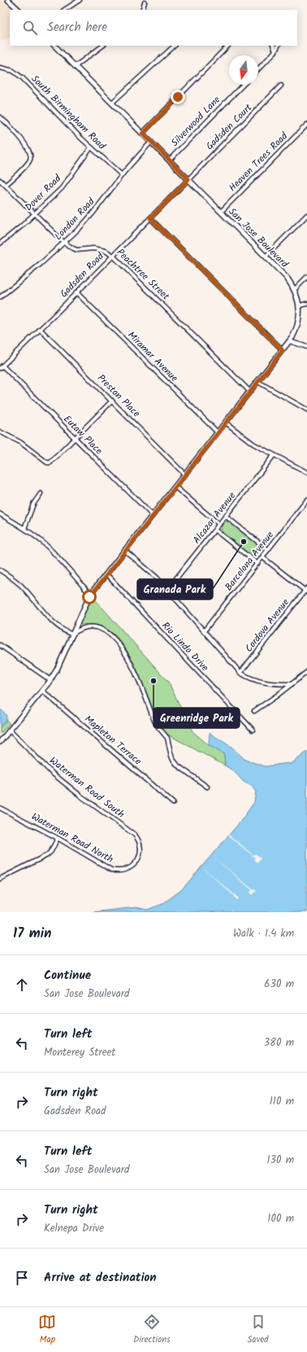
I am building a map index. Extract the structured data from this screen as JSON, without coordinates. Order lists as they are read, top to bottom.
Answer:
{
  "streets": {
    "street": [
      "South Birmingham Road",
      "Silverwood Lane",
      "Gadsden Court",
      "Heaven Trees Road",
      "Dover Road",
      "London Road",
      "San Jose Boulevard",
      "Peachtree Street",
      "Gadsden Road",
      "Miramar Avenue",
      "Preston Place",
      "Eutaw Place",
      "Alcazar Avenue",
      "Barcelona Avenue",
      "Cordova Avenue",
      "Rio Lindo Drive",
      "Mapleton Terrace",
      "Waterman Road South",
      "Waterman Road North"
    ]
  },
  "crossings": [
    ["South Birmingham Road", "Dover Road"],
    ["South Birmingham Road", "London Road"],
    ["Silverwood Lane", "San Jose Boulevard"],
    ["Gadsden Court", "San Jose Boulevard"],
    ["Gadsden Court", "Gadsden Road"],
    ["Heaven Trees Road", "San Jose Boulevard"],
    ["Dover Road", "Peachtree Street"],
    ["London Road", "San Jose Boulevard"],
    ["London Road", "Peachtree Street"],
    ["San Jose Boulevard", "Peachtree Street"],
    ["San Jose Boulevard", "Gadsden Road"],
    ["San Jose Boulevard", "Miramar Avenue"],
    ["San Jose Boulevard", "Preston Place"],
    ["San Jose Boulevard", "Eutaw Place"],
    ["San Jose Boulevard", "Rio Lindo Drive"],
    ["San Jose Boulevard", "Mapleton Terrace"],
    ["San Jose Boulevard", "Waterman Road South"],
    ["Peachtree Street", "Gadsden Road"],
    ["Gadsden Road", "Miramar Avenue"],
    ["Gadsden Road", "Preston Place"],
    ["Gadsden Road", "Eutaw Place"],
    ["Waterman Road South", "Waterman Road North"]
  ],
  "places": ["Granada Park", "Greenridge Park"],
  "north": "bottom",
  "page": {
    "search": "Search here",
    "heading": ["17 min", "Walk · 1.4 km"],
    "list": [
      ["Continue", "San Jose Boulevard", "630 m"],
      ["Turn left", "Monterey Street", "380 m"],
      ["Turn right", "Gadsden Road", "110 m"],
      ["Turn left", "San Jose Boulevard", "130 m"],
      ["Turn right", "Kelnepa Drive", "100 m"],
      "Arrive at destination"
    ],
    "nav": ["Map", "Directions", "Saved"]
  }
}
